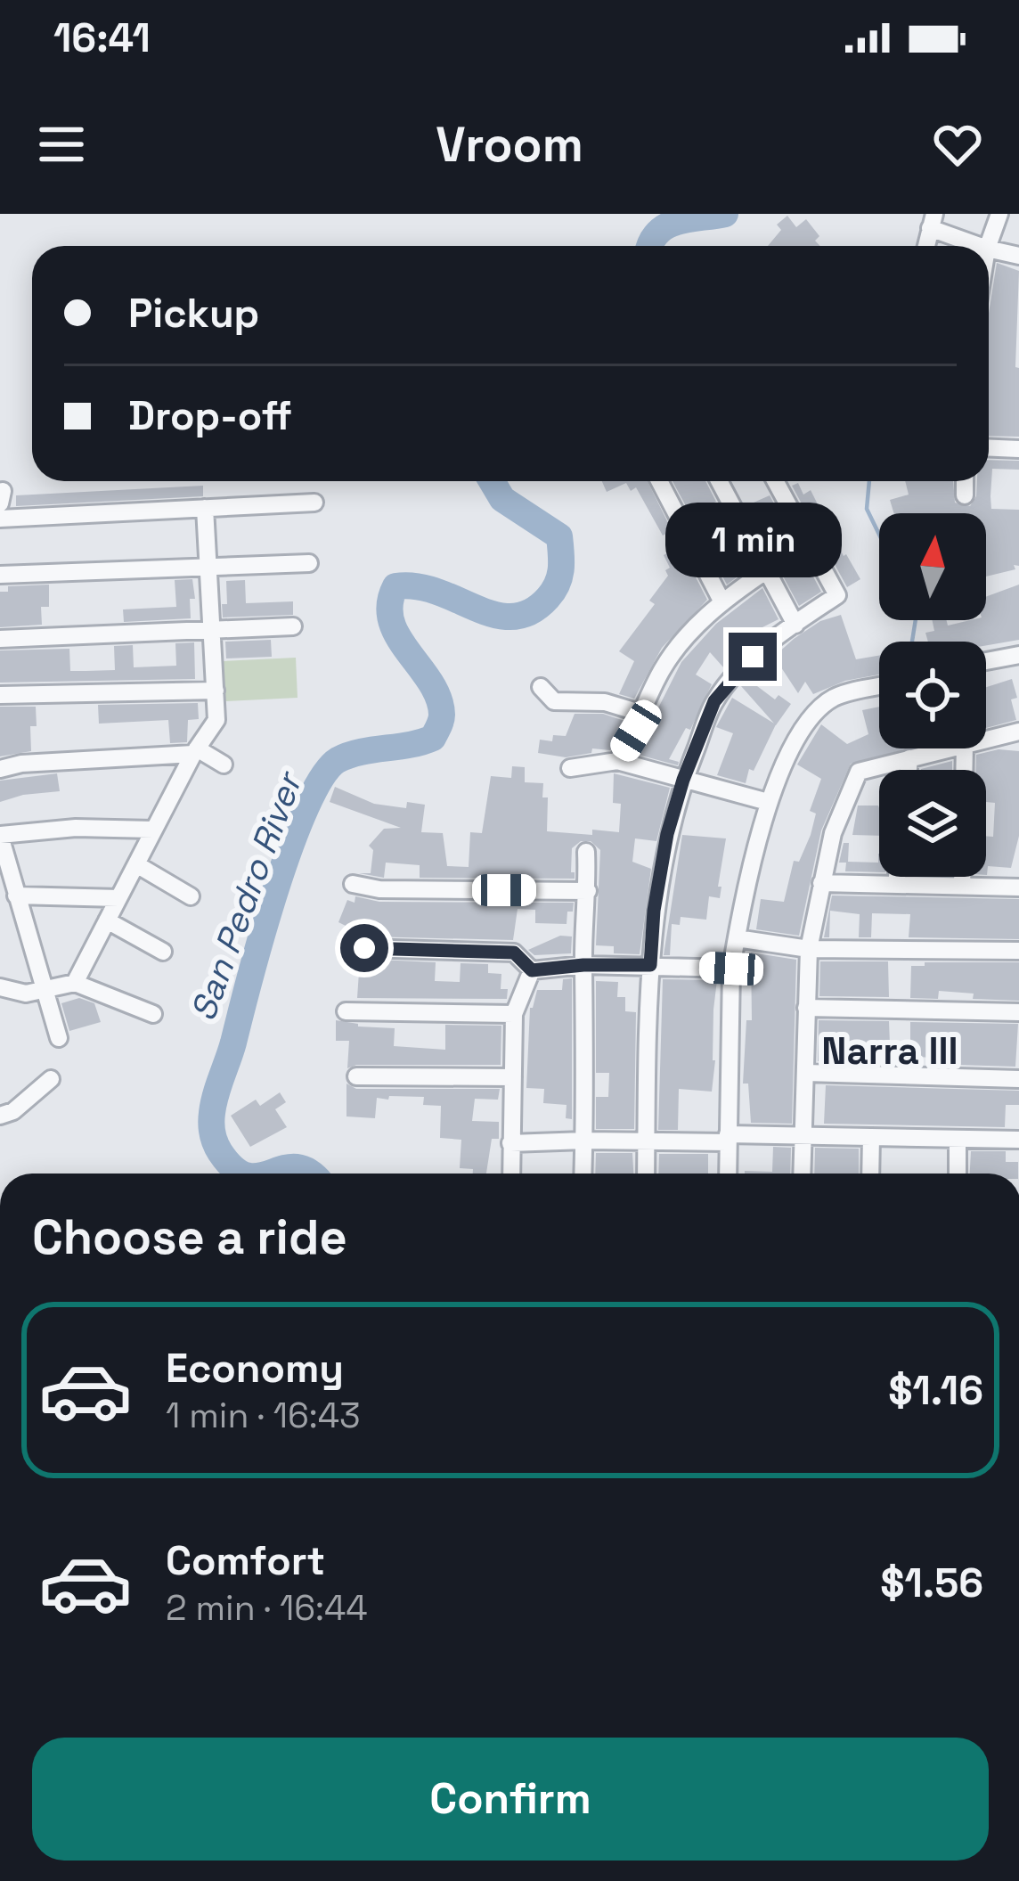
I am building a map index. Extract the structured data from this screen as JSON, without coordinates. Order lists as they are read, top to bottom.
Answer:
{
  "districts": ["Narra III"],
  "water": ["San Pedro River"],
  "north": "top",
  "page": {
    "status": "16:41",
    "header": "Vroom",
    "banner": ["Pickup", "Drop-off"],
    "bubble": "1 min",
    "heading": "Choose a ride",
    "list": [
      {
        "name": "Economy",
        "note": "1 min · 16:43",
        "value": "$1.16"
      },
      {
        "name": "Comfort",
        "note": "2 min · 16:44",
        "value": "$1.56"
      }
    ],
    "buttons": "Confirm"
  }
}
